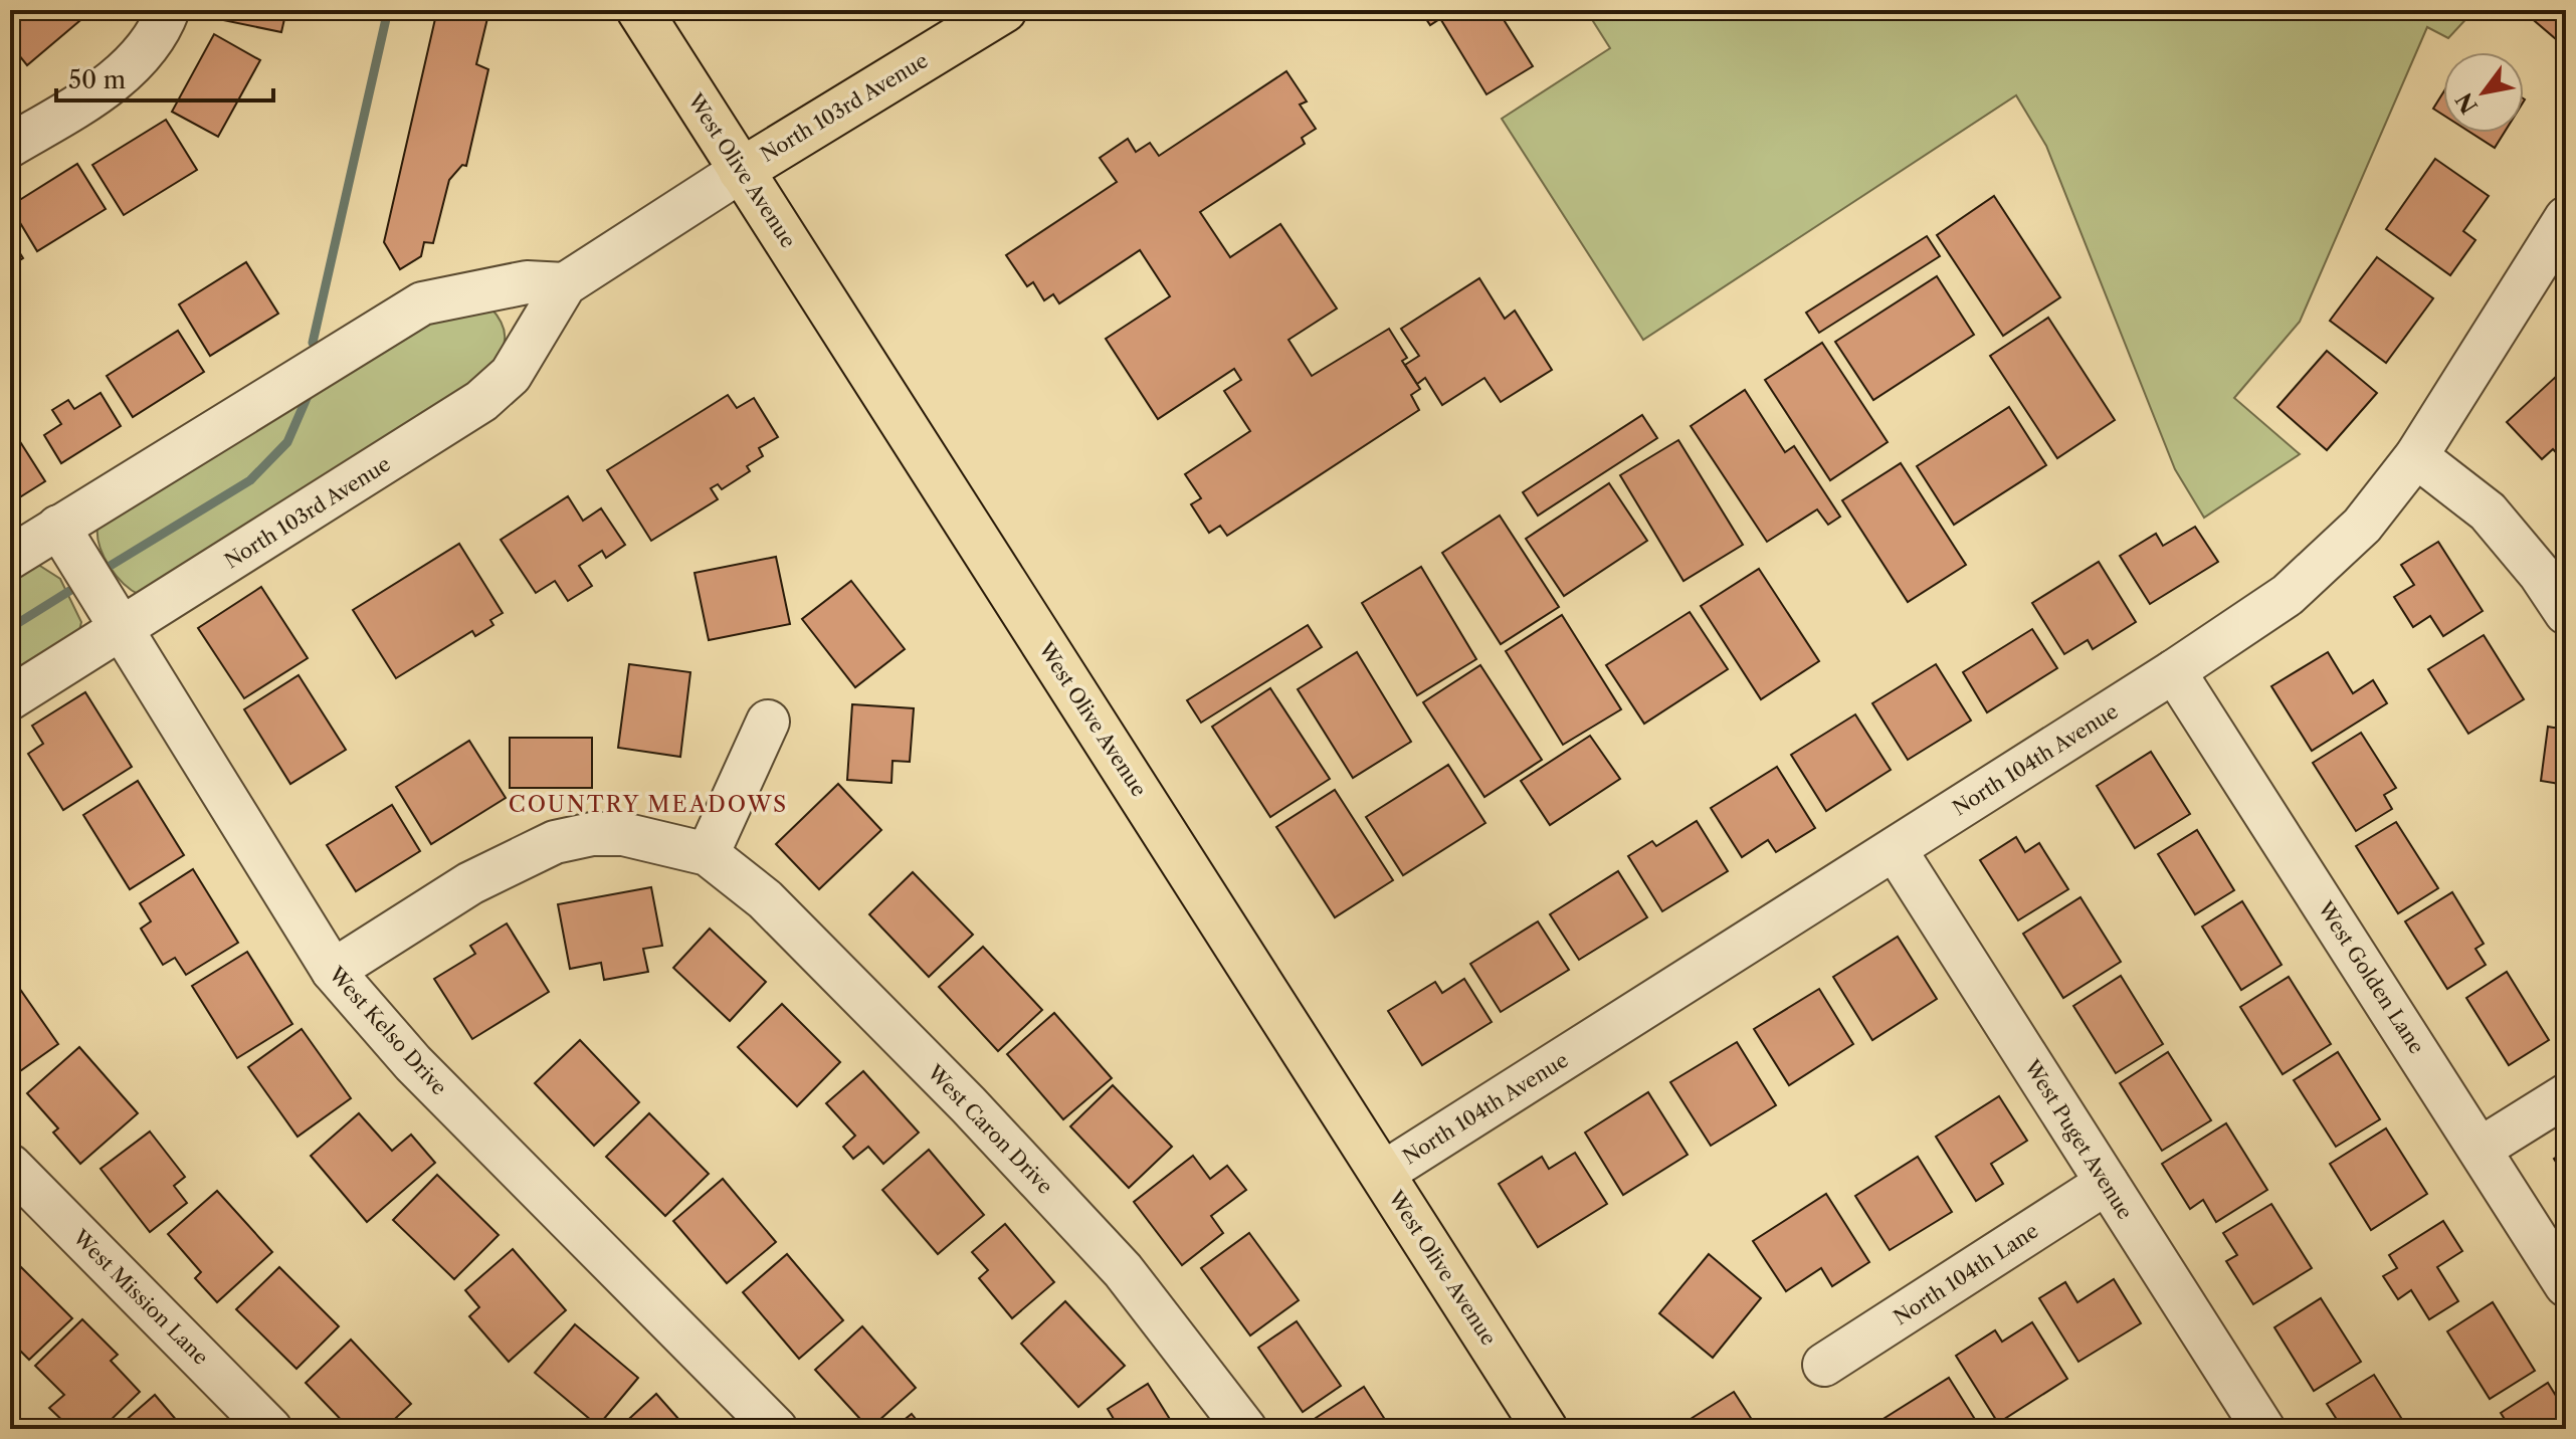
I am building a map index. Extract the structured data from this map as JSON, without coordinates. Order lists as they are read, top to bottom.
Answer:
{
  "streets": {
    "main road": ["North 103rd Avenue", "West Olive Avenue"],
    "street": [
      "North 104th Avenue",
      "West Golden Lane",
      "West Kelso Drive",
      "West Caron Drive",
      "West Puget Avenue",
      "North 104th Lane",
      "West Mission Lane"
    ]
  },
  "crossings": [
    ["North 103rd Avenue", "West Olive Avenue"],
    ["North 103rd Avenue", "West Kelso Drive"],
    ["West Olive Avenue", "North 104th Avenue"],
    ["North 104th Avenue", "West Golden Lane"],
    ["North 104th Avenue", "West Puget Avenue"],
    ["West Kelso Drive", "West Caron Drive"],
    ["West Puget Avenue", "North 104th Lane"]
  ],
  "districts": ["COUNTRY MEADOWS"],
  "scale_bar": "50 m",
  "north": "bottom left"
}
